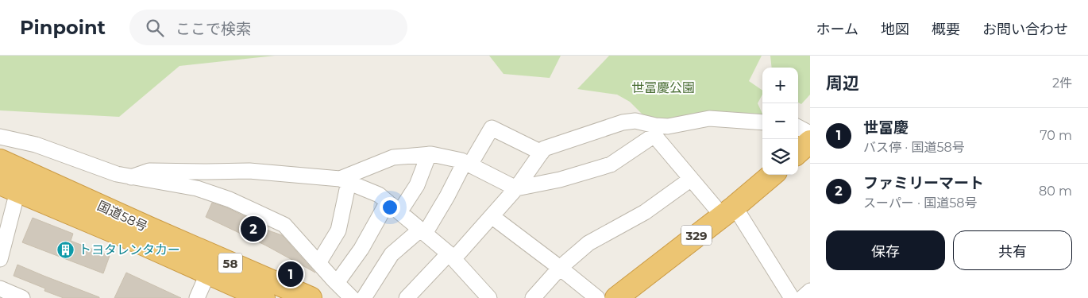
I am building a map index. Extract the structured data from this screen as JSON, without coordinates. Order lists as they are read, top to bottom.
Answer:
{
  "streets": {
    "highway": ["国道58号", "329", "58"]
  },
  "parks": ["世冨慶公園"],
  "places": {
    "building": ["トヨタレンタカー"]
  },
  "page": {
    "header": "Pinpoint",
    "search": "ここで検索",
    "nav": [
      "ホーム",
      "地図",
      "概要",
      "お問い合わせ"
    ],
    "heading": ["周辺", "2件"],
    "map_buttons": ["+", "−"],
    "list": [
      {
        "mark": "1",
        "name": "世冨慶",
        "note": "バス停 · 国道58号",
        "value": "70 m"
      },
      {
        "mark": "2",
        "name": "ファミリーマート",
        "note": "スーパー · 国道58号",
        "value": "80 m"
      }
    ],
    "pins": ["2", "1"],
    "buttons": ["保存", "共有"]
  }
}
